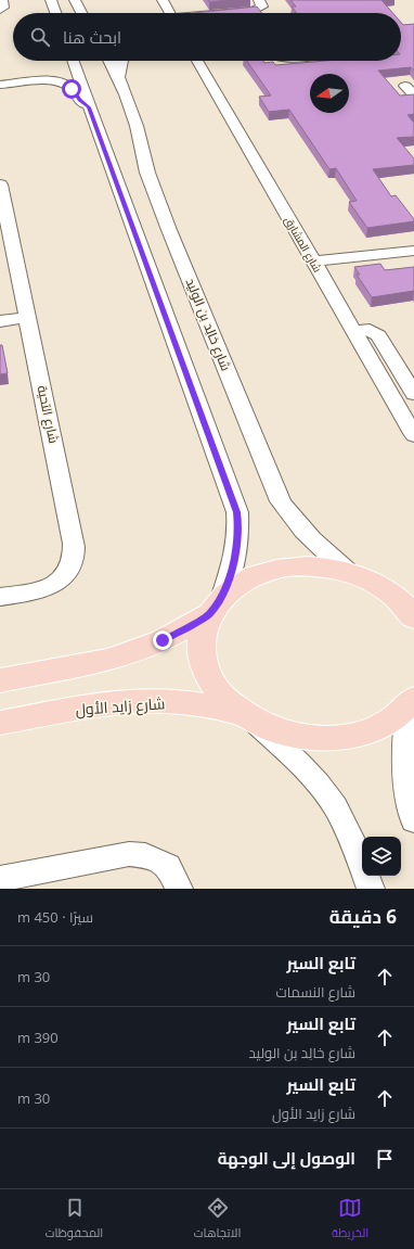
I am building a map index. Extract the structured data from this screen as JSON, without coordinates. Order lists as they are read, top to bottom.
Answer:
{
  "streets": {
    "main road": ["شارع زايد الأول"],
    "street": ["شارع المشارق", "شارع خالِد بن الوليد", "شارع التحية"]
  },
  "north": "left",
  "page": {
    "search": "ابحث هنا",
    "heading": ["6 دقيقة", "سيرًا · 450 m"],
    "list": [
      ["تابع السير", "شارع النسمات", "30 m"],
      ["تابع السير", "شارع خالِد بن الوليد", "390 m"],
      ["تابع السير", "شارع زايد الأول", "30 m"],
      "الوصول إلى الوجهة"
    ],
    "nav": ["الخريطة", "الاتجاهات", "المحفوظات"]
  }
}
